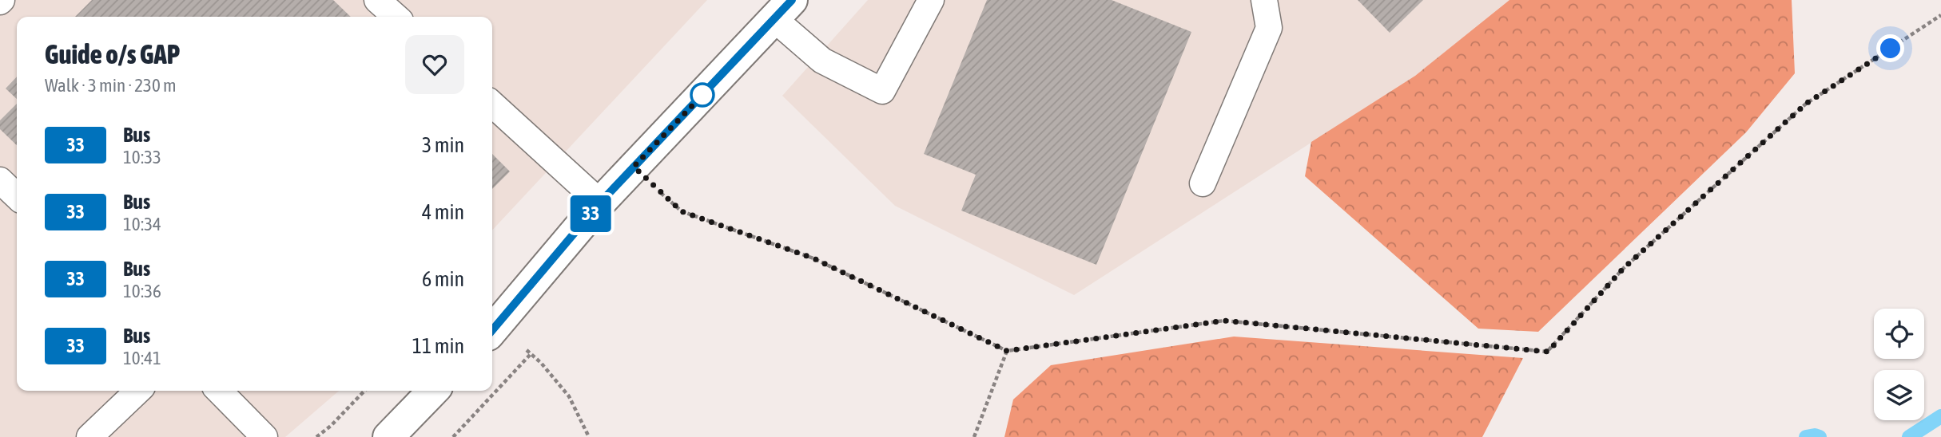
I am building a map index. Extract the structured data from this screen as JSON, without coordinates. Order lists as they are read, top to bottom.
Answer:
{
  "lines": ["bus line 33"],
  "page": {
    "on_map": "33",
    "heading": ["Guide o/s GAP", "Walk · 3 min · 230 m"],
    "list": [
      {
        "mark": "33",
        "name": "Bus",
        "note": "10:33",
        "value": "3 min"
      },
      {
        "mark": "33",
        "name": "Bus",
        "note": "10:34",
        "value": "4 min"
      },
      {
        "mark": "33",
        "name": "Bus",
        "note": "10:36",
        "value": "6 min"
      },
      {
        "mark": "33",
        "name": "Bus",
        "note": "10:41",
        "value": "11 min"
      }
    ]
  }
}
